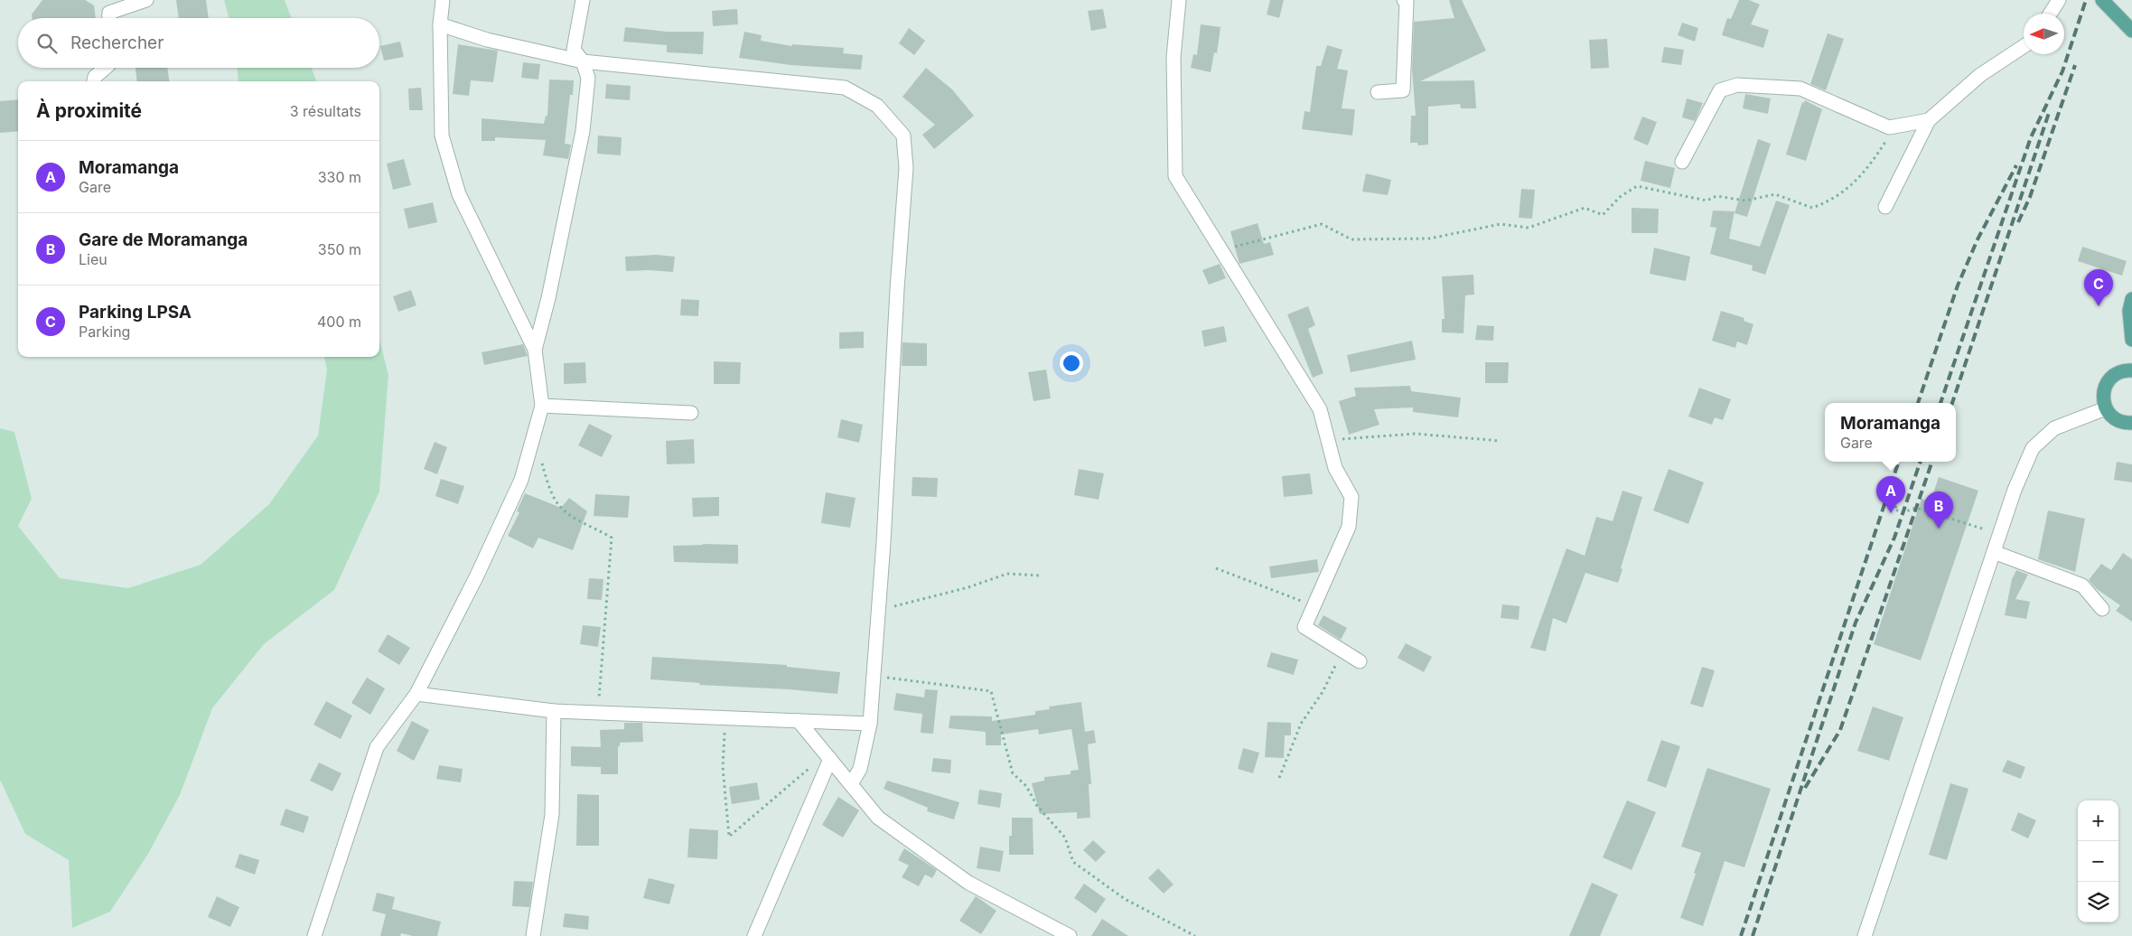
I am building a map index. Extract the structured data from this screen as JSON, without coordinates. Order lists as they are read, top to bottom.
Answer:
{
  "north": "left",
  "page": {
    "search": "Rechercher",
    "heading": ["À proximité", "3 résultats"],
    "list": [
      {
        "mark": "A",
        "name": "Moramanga",
        "note": "Gare",
        "value": "330 m"
      },
      {
        "mark": "B",
        "name": "Gare de Moramanga",
        "note": "Lieu",
        "value": "350 m"
      },
      {
        "mark": "C",
        "name": "Parking LPSA",
        "note": "Parking",
        "value": "400 m"
      }
    ],
    "pins": ["C", "A", "B"],
    "popup": ["Moramanga", "Gare"],
    "map_buttons": ["+", "−"]
  }
}
